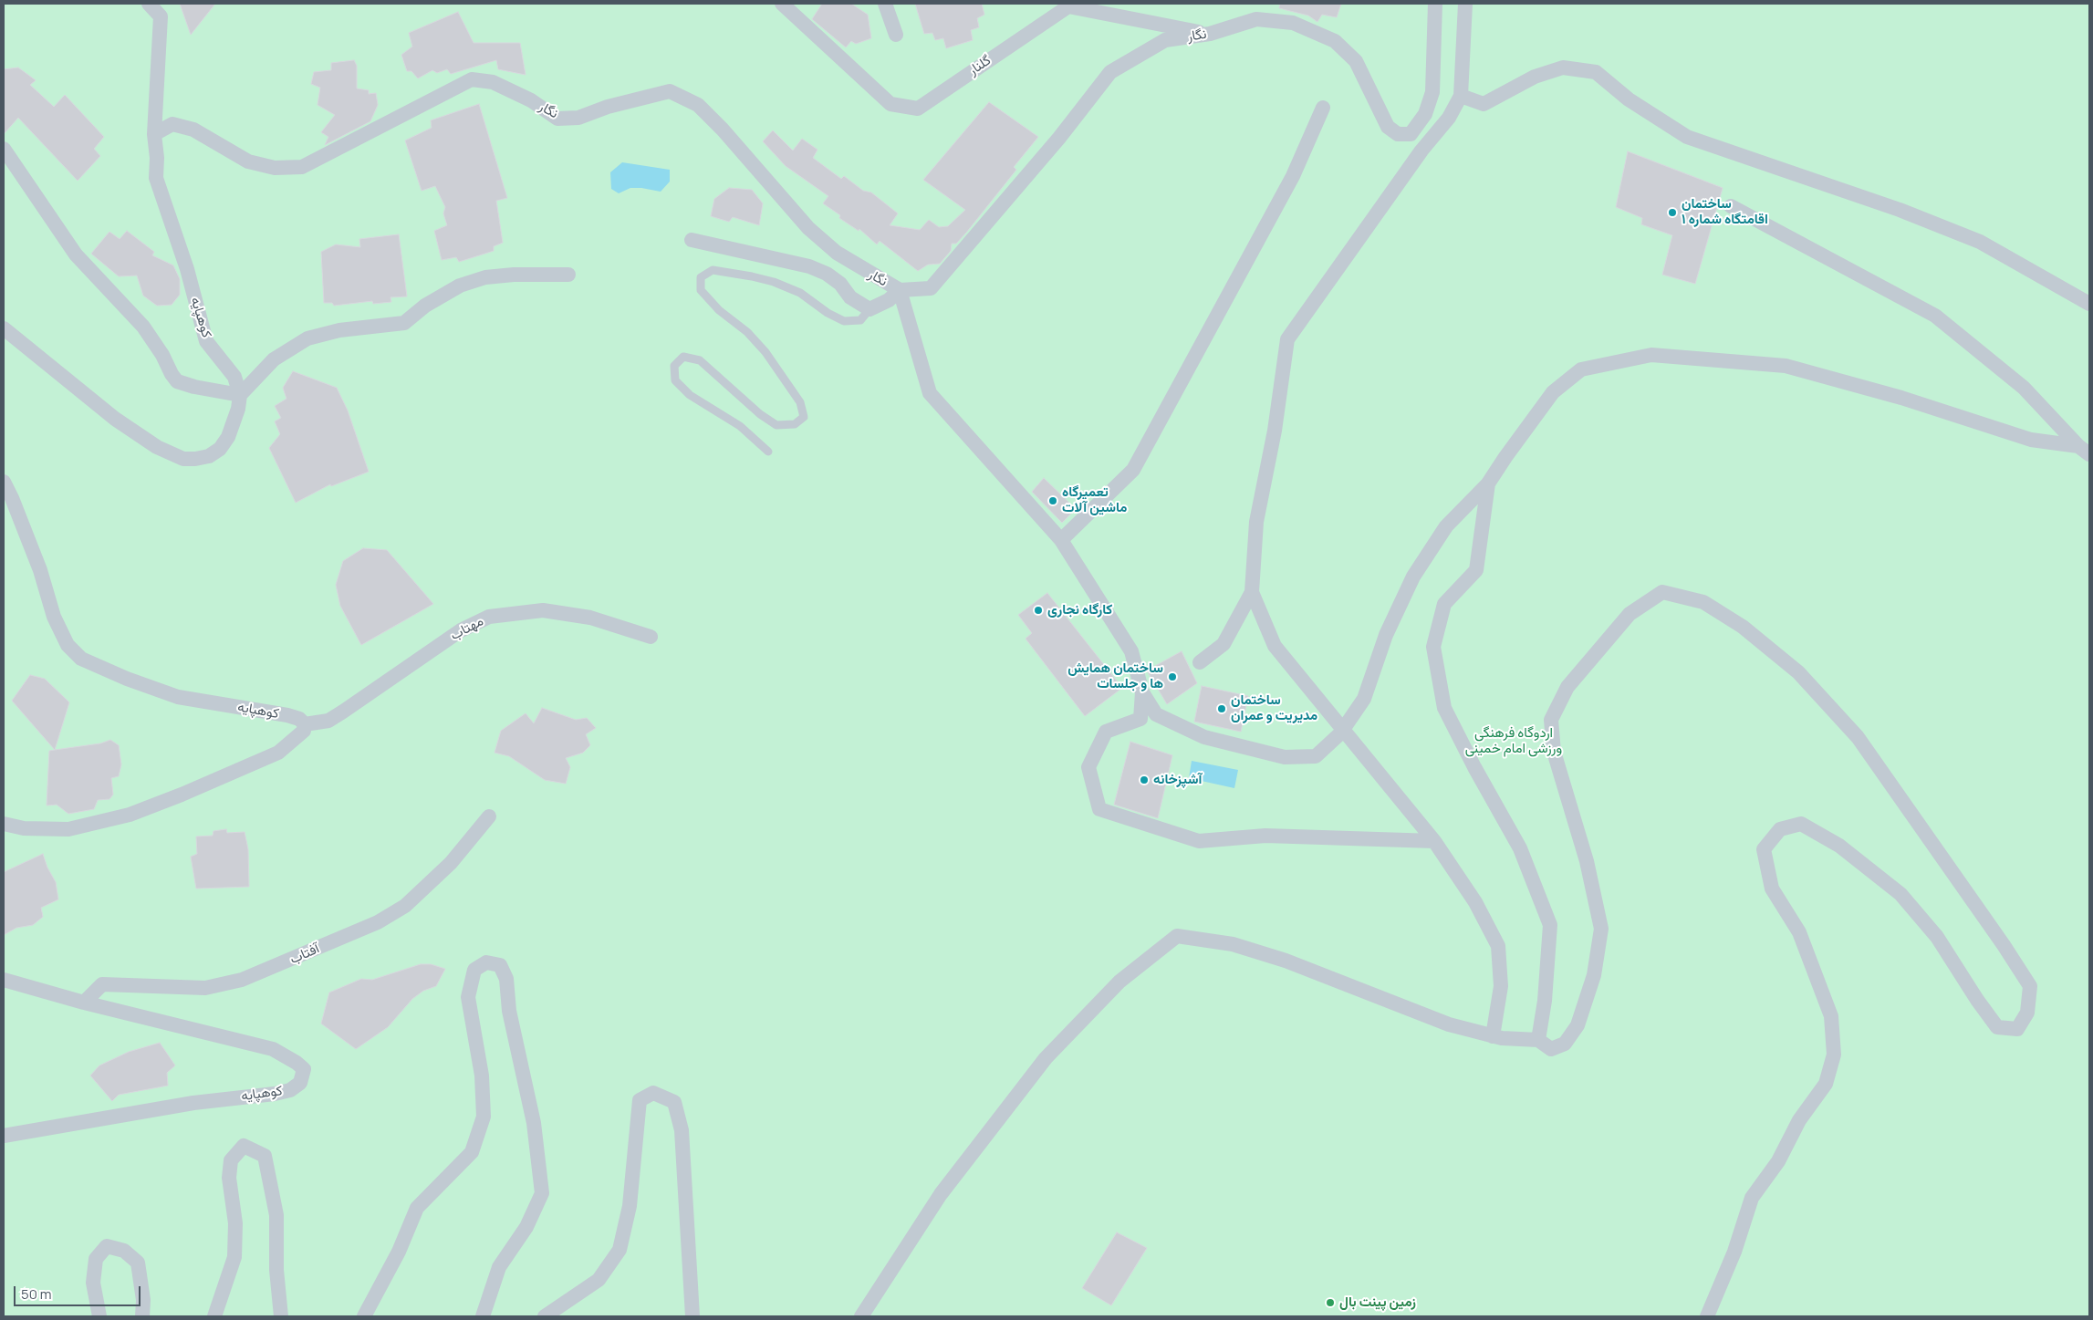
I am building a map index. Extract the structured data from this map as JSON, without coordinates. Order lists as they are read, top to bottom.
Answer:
{
  "streets": {
    "street": [
      "نگار",
      "گلنار",
      "کوهپایه",
      "مهتاب",
      "آفتاب"
    ]
  },
  "crossings": [
    ["نگار", "گلنار"],
    ["نگار", "کوهپایه"],
    ["کوهپایه", "مهتاب"],
    ["کوهپایه", "آفتاب"]
  ],
  "parks": ["اردوگاه فرهنگی ورزشی امام خمینی"],
  "places": [
    "ساختمان اقامتگاه شماره ۱",
    "تعمیرگاه ماشین آلات",
    "کارگاه نجاری",
    "ساختمان همایش ها و جلسات",
    "ساختمان مدیریت و عمران",
    "آشپزخانه",
    "زمین پینت بال"
  ],
  "scale_bar": "50 m"
}
